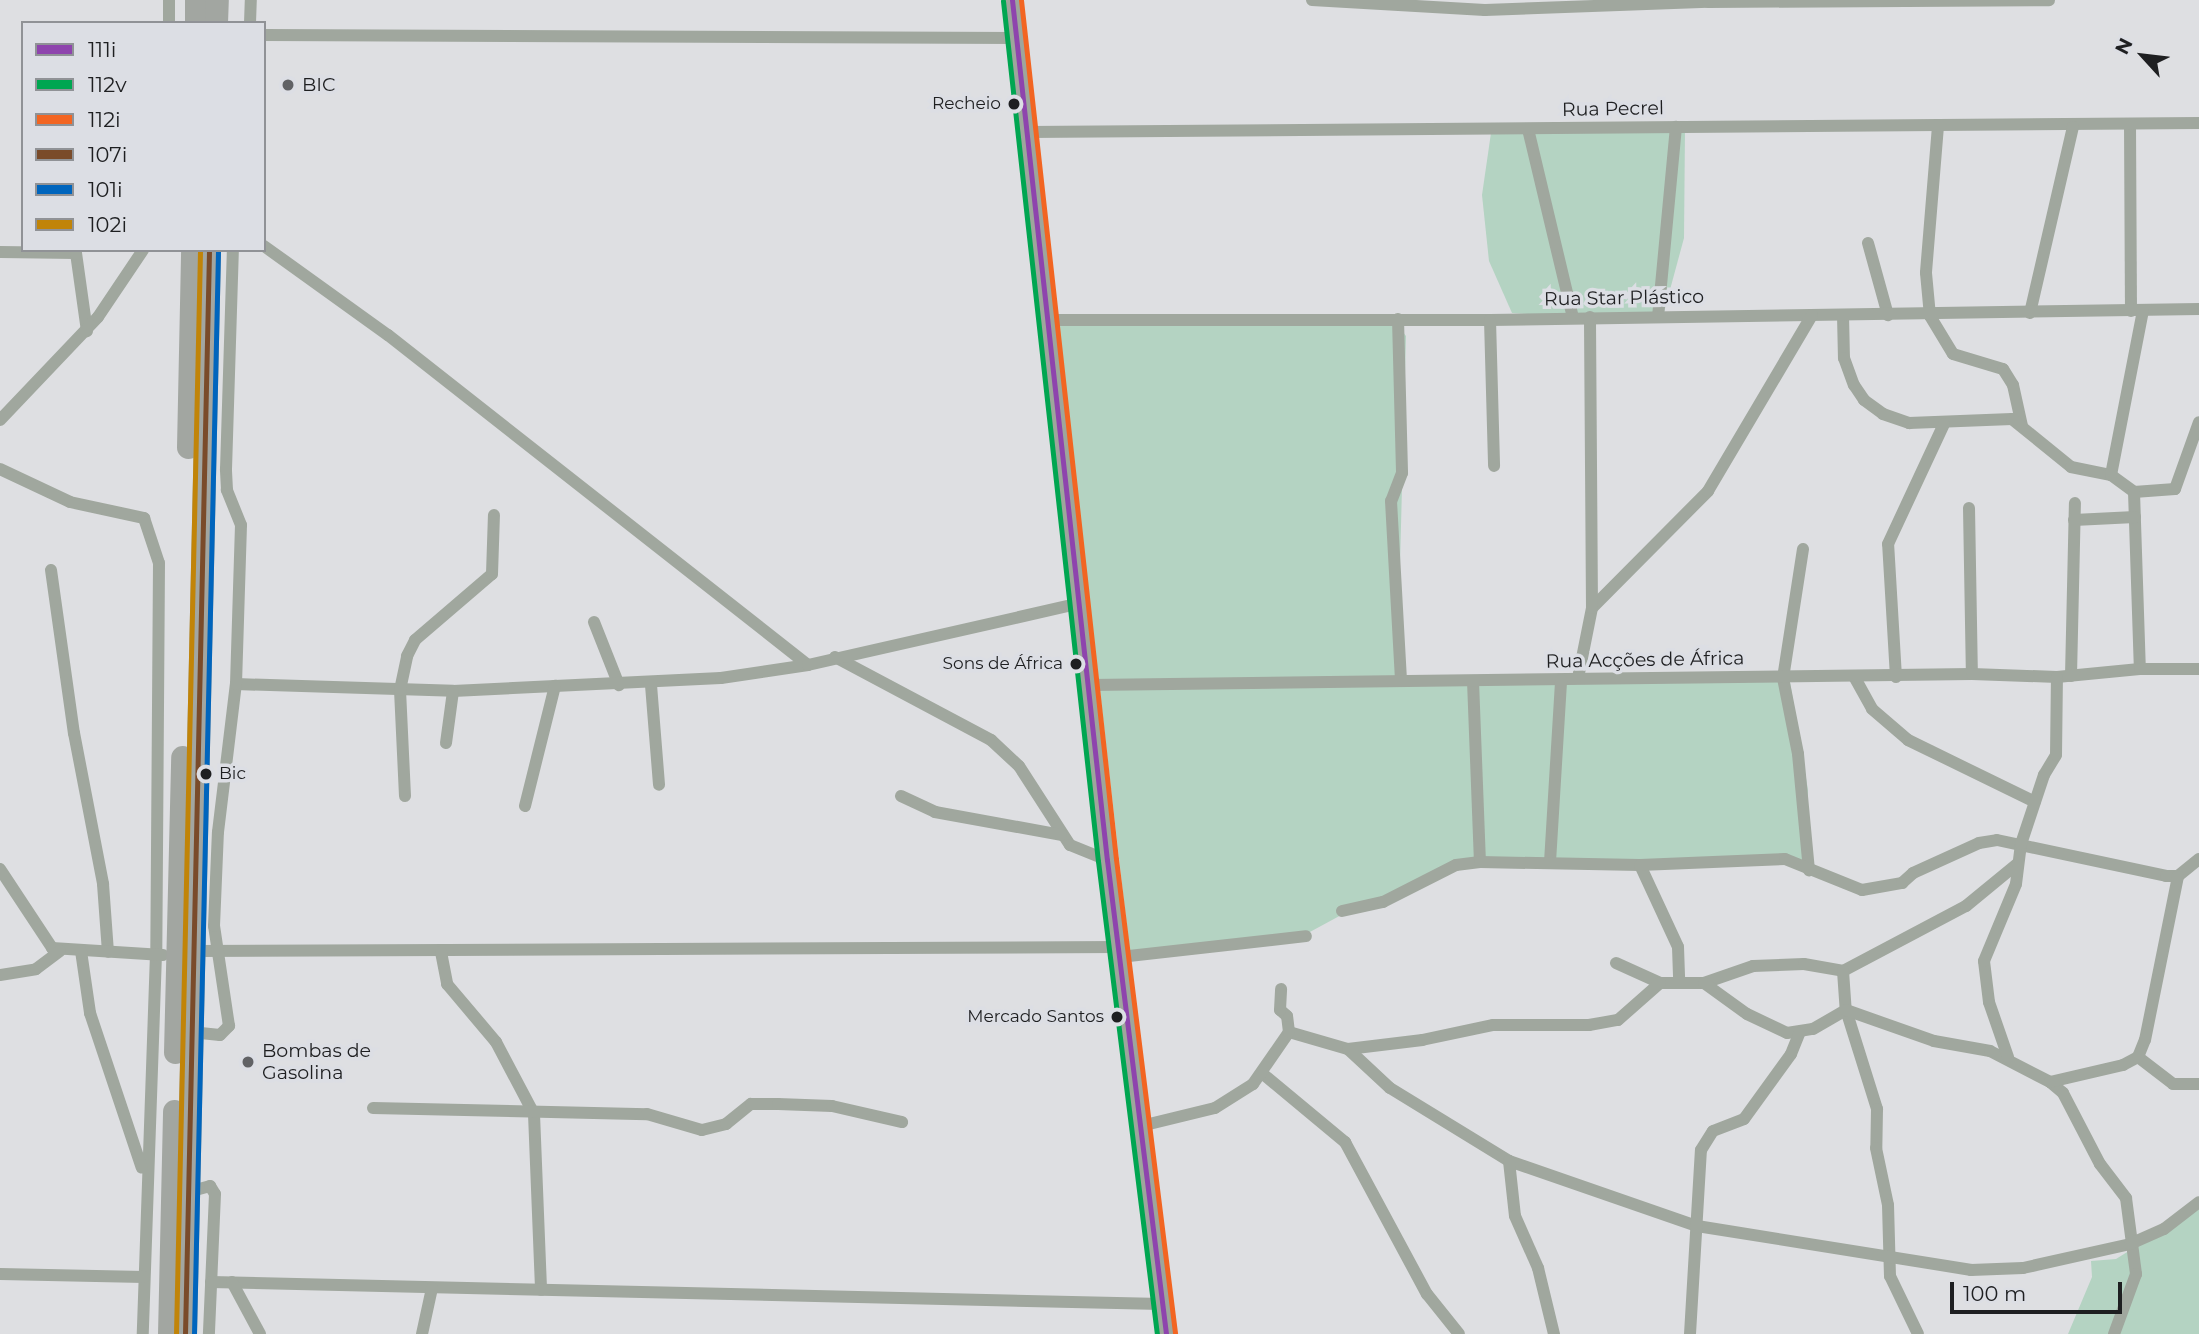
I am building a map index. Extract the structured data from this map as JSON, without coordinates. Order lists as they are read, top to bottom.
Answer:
{
  "streets": {
    "street": ["Rua Pecrel", "Rua Star Plástico", "Rua Acções de África"]
  },
  "places": [
    "BIC",
    "Recheio",
    "Sons de África",
    "Bic",
    "Mercado Santos",
    "Bombas de Gasolina"
  ],
  "lines": [
    "transit line 111i",
    "transit line 112i",
    "transit line 112v",
    "transit line 107i",
    "transit line 101i",
    "transit line 102i"
  ],
  "legend": [
    "111i",
    "112v",
    "112i",
    "107i",
    "101i",
    "102i"
  ],
  "scale_bar": "100 m",
  "north": "top left"
}
